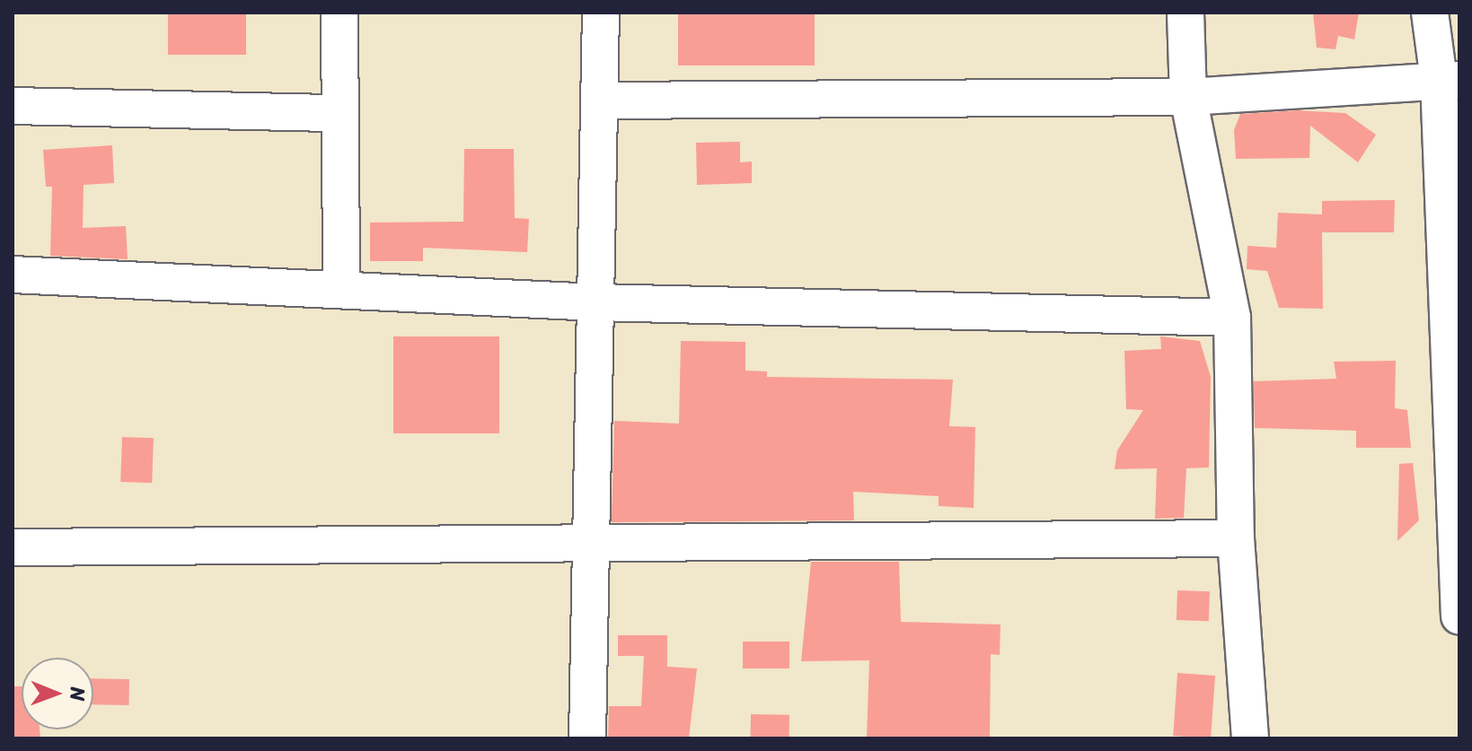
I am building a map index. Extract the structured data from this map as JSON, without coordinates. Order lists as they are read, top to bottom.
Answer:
{
  "north": "right"
}
